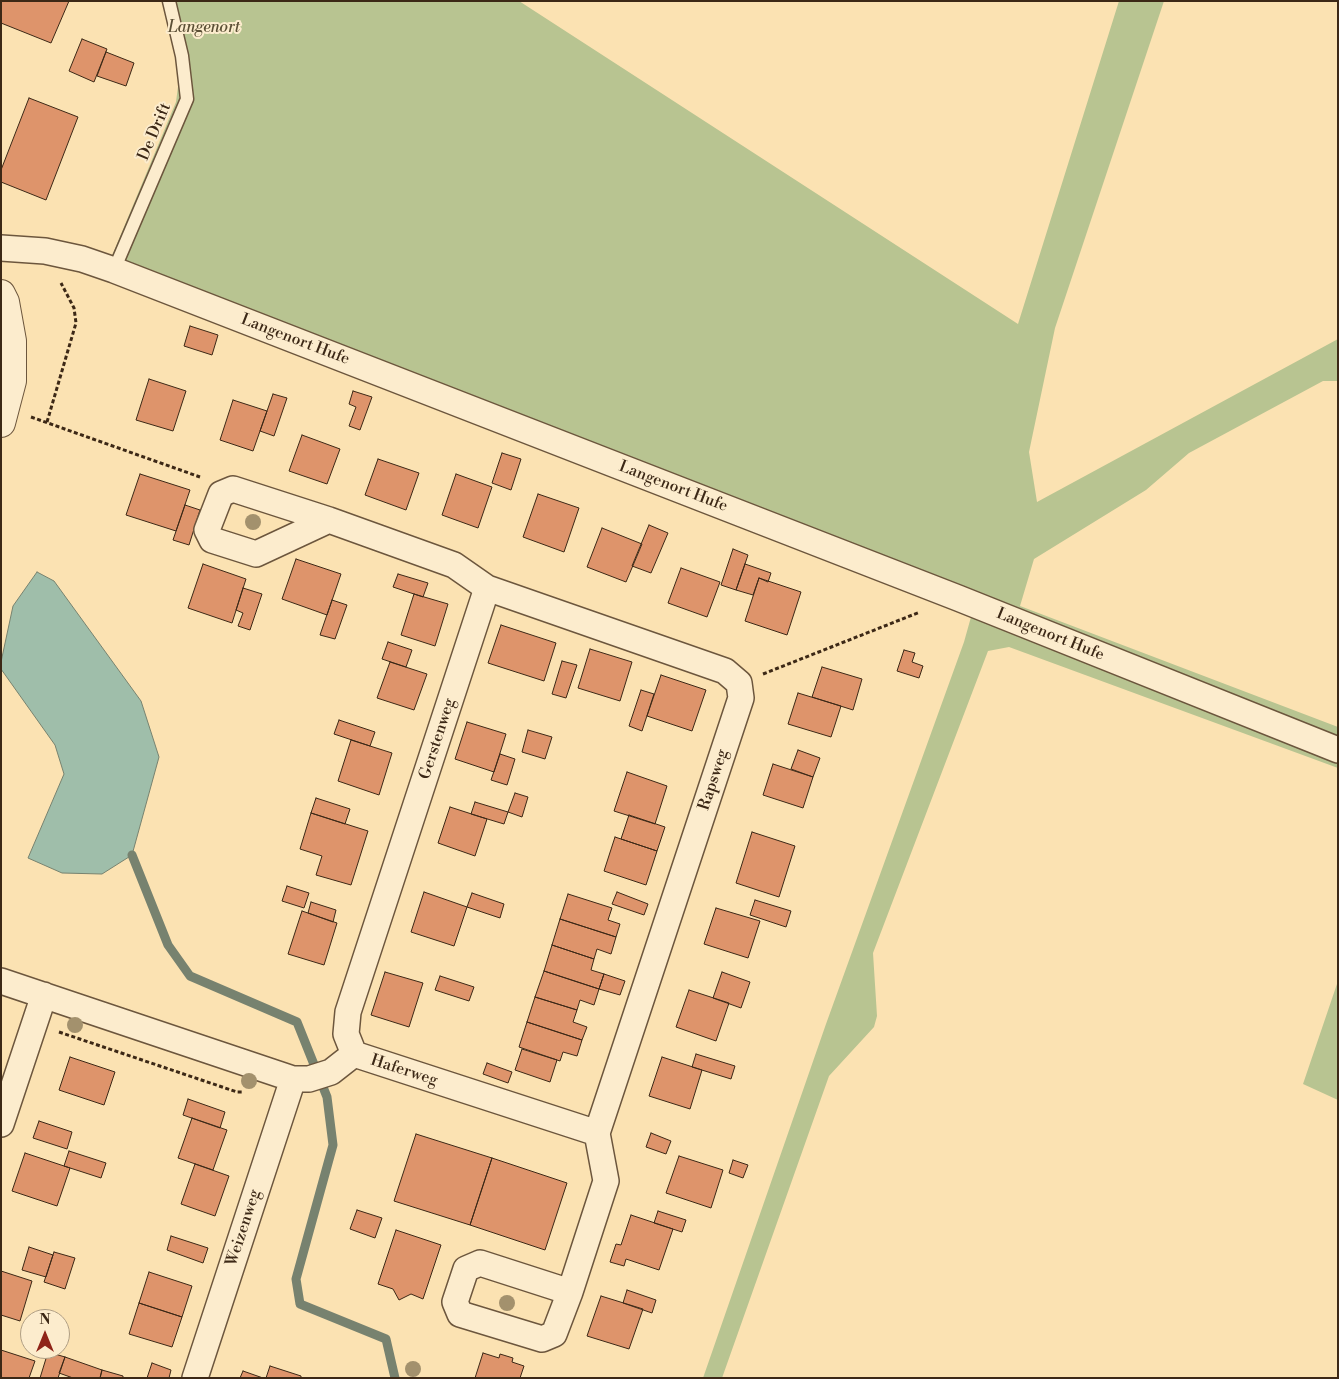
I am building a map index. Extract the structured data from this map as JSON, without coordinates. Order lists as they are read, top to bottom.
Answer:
{
  "streets": {
    "street": [
      "Langenort Hufe",
      "Gerstenweg",
      "Rapsweg",
      "Haferweg",
      "Weizenweg"
    ],
    "lane": ["De Drift"]
  },
  "crossings": [
    ["De Drift", "Langenort Hufe"],
    ["Gerstenweg", "Haferweg"],
    ["Rapsweg", "Haferweg"],
    ["Haferweg", "Weizenweg"]
  ],
  "parks": ["Langenort"],
  "north": "top"
}
